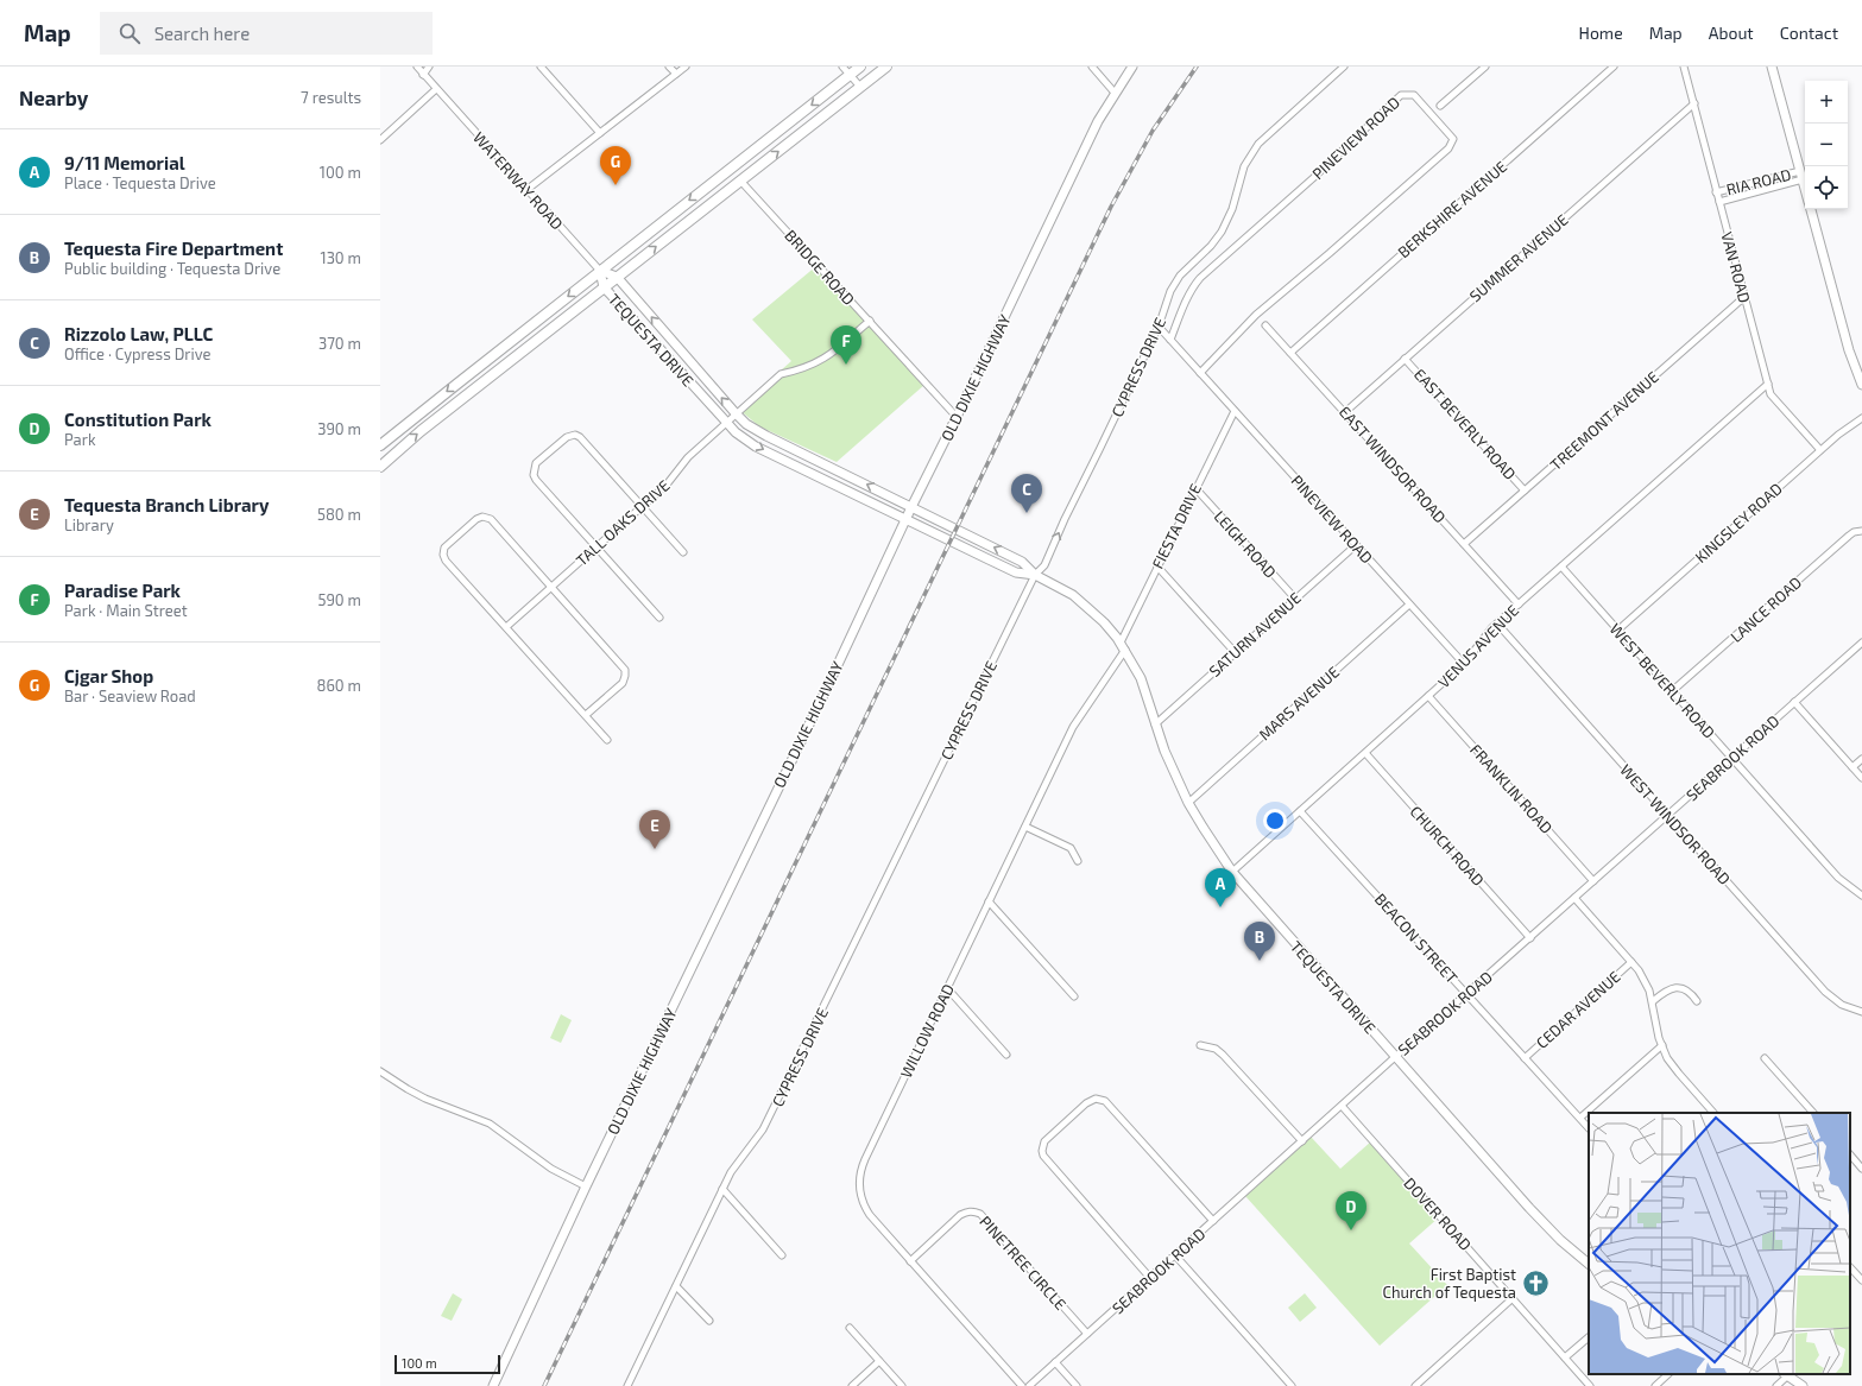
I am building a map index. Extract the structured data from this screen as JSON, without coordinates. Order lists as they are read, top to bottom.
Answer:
{
  "streets": {
    "street": [
      "PINEVIEW ROAD",
      "WATERWAY ROAD",
      "RIA ROAD",
      "BERKSHIRE AVENUE",
      "SUMMER AVENUE",
      "BRIDGE ROAD",
      "VAN ROAD",
      "TEQUESTA DRIVE",
      "CYPRESS DRIVE",
      "OLD DIXIE HIGHWAY",
      "TREEMONT AVENUE",
      "EAST BEVERLY ROAD",
      "EAST WINDSOR ROAD",
      "TALL OAKS DRIVE",
      "KINGSLEY ROAD",
      "FIESTA DRIVE",
      "LEIGH ROAD",
      "LANCE ROAD",
      "SATURN AVENUE",
      "VENUS AVENUE",
      "WEST BEVERLY ROAD",
      "MARS AVENUE",
      "SEABROOK ROAD",
      "FRANKLIN ROAD",
      "WEST WINDSOR ROAD",
      "CHURCH ROAD",
      "BEACON STREET",
      "CEDAR AVENUE",
      "WILLOW ROAD",
      "DOVER ROAD",
      "PINETREE CIRCLE"
    ]
  },
  "crossings": [
    ["PINEVIEW ROAD", "CYPRESS DRIVE"],
    ["PINEVIEW ROAD", "FIESTA DRIVE"],
    ["PINEVIEW ROAD", "SATURN AVENUE"],
    ["PINEVIEW ROAD", "VENUS AVENUE"],
    ["PINEVIEW ROAD", "MARS AVENUE"],
    ["WATERWAY ROAD", "TEQUESTA DRIVE"],
    ["RIA ROAD", "VAN ROAD"],
    ["BERKSHIRE AVENUE", "EAST WINDSOR ROAD"],
    ["SUMMER AVENUE", "VAN ROAD"],
    ["SUMMER AVENUE", "EAST BEVERLY ROAD"],
    ["SUMMER AVENUE", "EAST WINDSOR ROAD"],
    ["BRIDGE ROAD", "OLD DIXIE HIGHWAY"],
    ["BRIDGE ROAD", "TALL OAKS DRIVE"],
    ["VAN ROAD", "TREEMONT AVENUE"],
    ["VAN ROAD", "KINGSLEY ROAD"],
    ["VAN ROAD", "VENUS AVENUE"],
    ["TEQUESTA DRIVE", "CYPRESS DRIVE"],
    ["TEQUESTA DRIVE", "OLD DIXIE HIGHWAY"],
    ["TEQUESTA DRIVE", "TALL OAKS DRIVE"],
    ["TEQUESTA DRIVE", "FIESTA DRIVE"],
    ["TEQUESTA DRIVE", "SATURN AVENUE"],
    ["TEQUESTA DRIVE", "VENUS AVENUE"],
    ["TEQUESTA DRIVE", "MARS AVENUE"],
    ["TEQUESTA DRIVE", "SEABROOK ROAD"],
    ["TEQUESTA DRIVE", "WILLOW ROAD"],
    ["TREEMONT AVENUE", "EAST BEVERLY ROAD"],
    ["TREEMONT AVENUE", "EAST WINDSOR ROAD"],
    ["EAST WINDSOR ROAD", "VENUS AVENUE"],
    ["KINGSLEY ROAD", "WEST BEVERLY ROAD"],
    ["FIESTA DRIVE", "LEIGH ROAD"],
    ["FIESTA DRIVE", "WILLOW ROAD"],
    ["LEIGH ROAD", "SATURN AVENUE"],
    ["LANCE ROAD", "WEST BEVERLY ROAD"],
    ["VENUS AVENUE", "WEST BEVERLY ROAD"],
    ["VENUS AVENUE", "FRANKLIN ROAD"],
    ["VENUS AVENUE", "WEST WINDSOR ROAD"],
    ["VENUS AVENUE", "CHURCH ROAD"],
    ["VENUS AVENUE", "BEACON STREET"],
    ["WEST BEVERLY ROAD", "SEABROOK ROAD"],
    ["SEABROOK ROAD", "FRANKLIN ROAD"],
    ["SEABROOK ROAD", "WEST WINDSOR ROAD"],
    ["SEABROOK ROAD", "CHURCH ROAD"],
    ["SEABROOK ROAD", "BEACON STREET"],
    ["SEABROOK ROAD", "DOVER ROAD"],
    ["SEABROOK ROAD", "PINETREE CIRCLE"],
    ["BEACON STREET", "CEDAR AVENUE"],
    ["WILLOW ROAD", "PINETREE CIRCLE"]
  ],
  "places": {
    "church": ["First Baptist Church of Tequesta"]
  },
  "scale_bar": "100 m",
  "page": {
    "header": "Map",
    "search": "Search here",
    "nav": [
      "Home",
      "Map",
      "About",
      "Contact"
    ],
    "heading": ["Nearby", "7 results"],
    "map_buttons": ["+", "−"],
    "list": [
      {
        "mark": "A",
        "name": "9/11 Memorial",
        "note": "Place · Tequesta Drive",
        "value": "100 m"
      },
      {
        "mark": "B",
        "name": "Tequesta Fire Department",
        "note": "Public building · Tequesta Drive",
        "value": "130 m"
      },
      {
        "mark": "C",
        "name": "Rizzolo Law, PLLC",
        "note": "Office · Cypress Drive",
        "value": "370 m"
      },
      {
        "mark": "D",
        "name": "Constitution Park",
        "note": "Park",
        "value": "390 m"
      },
      {
        "mark": "E",
        "name": "Tequesta Branch Library",
        "note": "Library",
        "value": "580 m"
      },
      {
        "mark": "F",
        "name": "Paradise Park",
        "note": "Park · Main Street",
        "value": "590 m"
      },
      {
        "mark": "G",
        "name": "Cjgar Shop",
        "note": "Bar · Seaview Road",
        "value": "860 m"
      }
    ],
    "pins": [
      "G",
      "F",
      "C",
      "E",
      "A",
      "B",
      "D"
    ],
    "scale": "100 m"
  }
}
